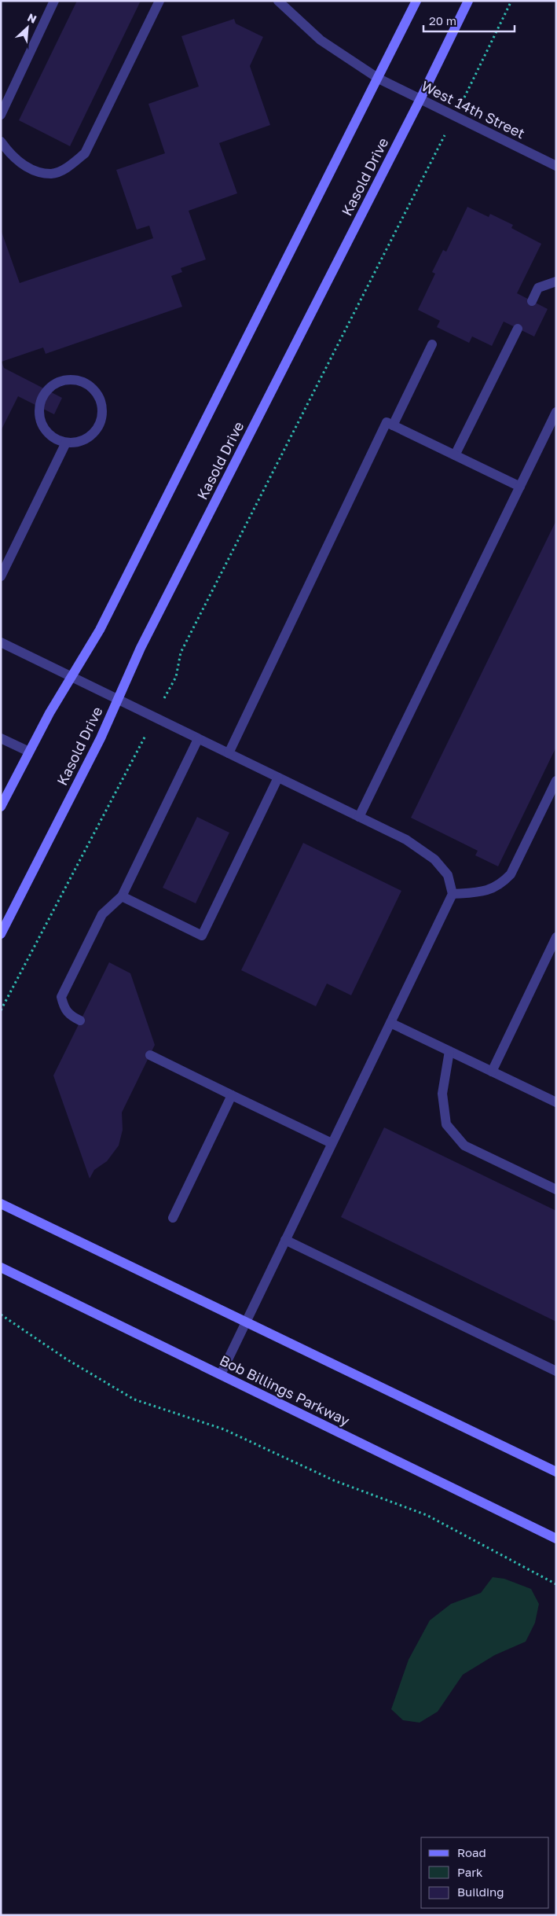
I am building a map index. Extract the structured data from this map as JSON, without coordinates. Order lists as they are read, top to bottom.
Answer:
{
  "streets": {
    "main road": ["Kasold Drive", "Bob Billings Parkway"],
    "street": ["West 14th Street"]
  },
  "crossings": [
    ["West 14th Street", "Kasold Drive"]
  ],
  "legend": ["Road", "Park", "Building"],
  "scale_bar": "20 m",
  "north": "top right"
}
